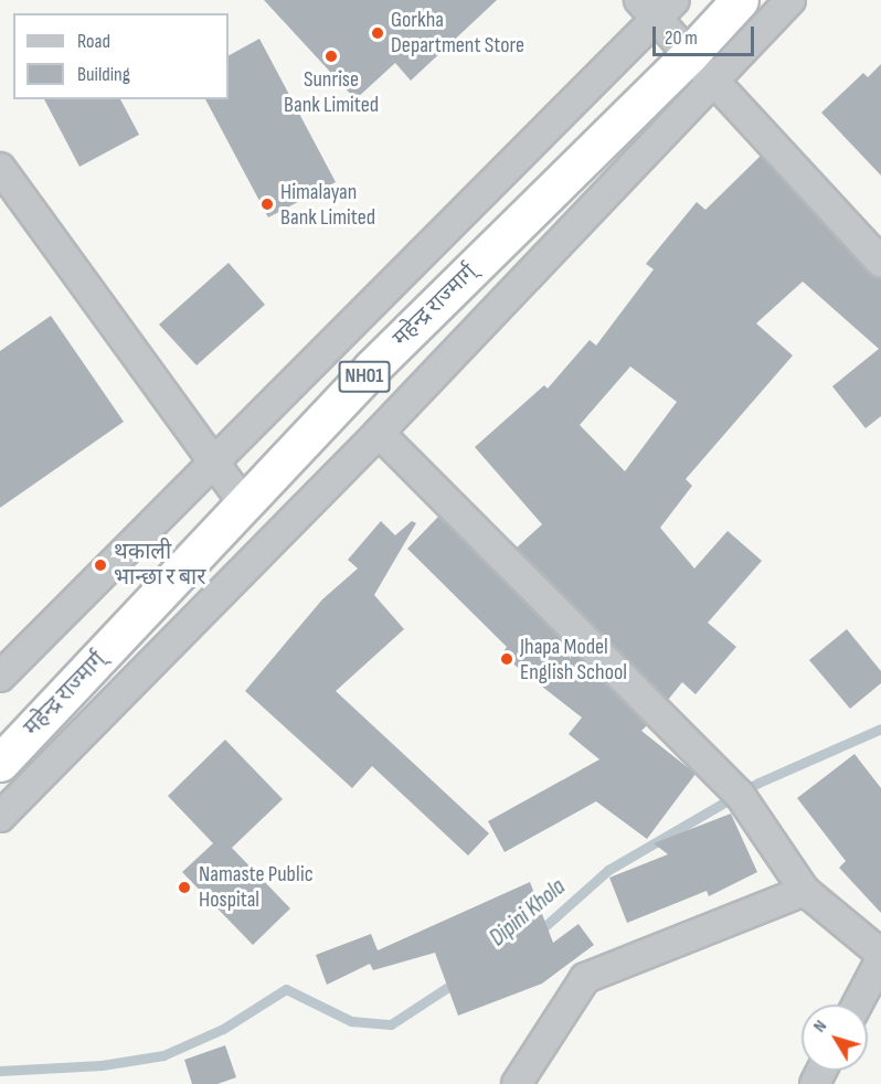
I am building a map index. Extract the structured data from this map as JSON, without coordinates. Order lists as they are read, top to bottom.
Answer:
{
  "streets": {
    "highway": ["महेन्द्र राज्मार्ग्", "NH01"]
  },
  "water": ["Dipini Khola"],
  "places": [
    "Gorkha Department Store",
    "Sunrise Bank Limited",
    "Himalayan Bank Limited",
    "थकाली भान्छा र बार",
    "Jhapa Model English School",
    "Namaste Public Hospital"
  ],
  "legend": ["Road", "Building"],
  "scale_bar": "20 m",
  "north": "top left"
}
